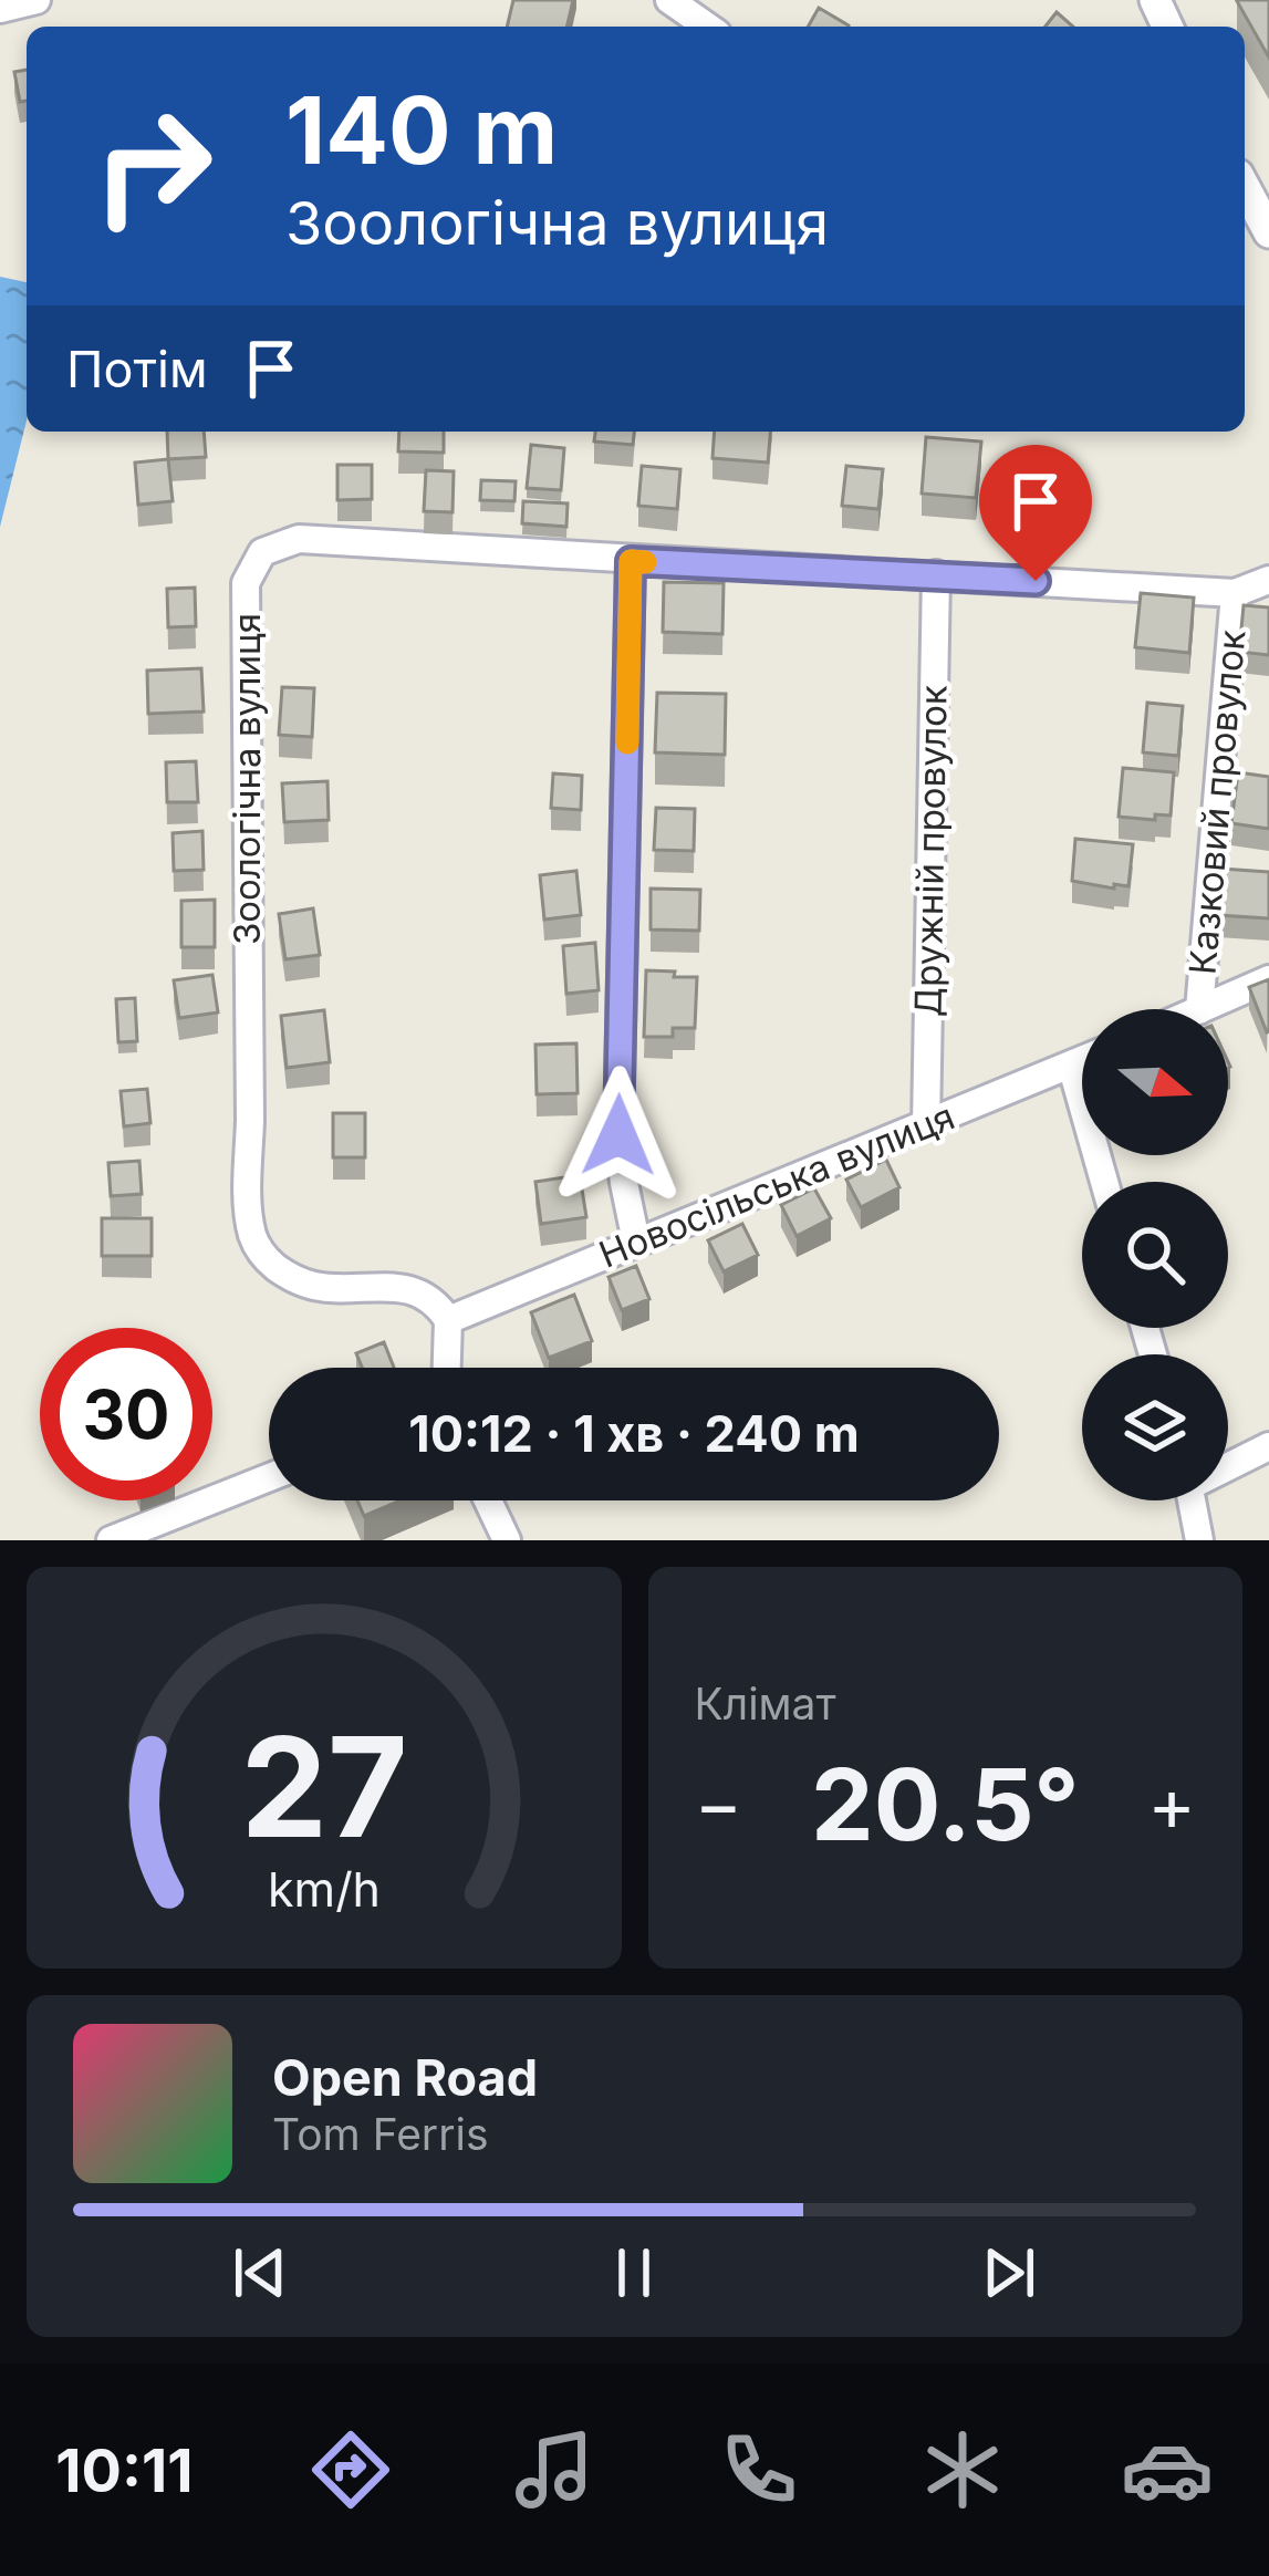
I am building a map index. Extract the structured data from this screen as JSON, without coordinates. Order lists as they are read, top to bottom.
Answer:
{
  "streets": {
    "street": [
      "Зоологічна вулиця",
      "Казковий провулок",
      "Дружній провулок",
      "Новосільська вулиця"
    ]
  },
  "crossings": [
    ["Зоологічна вулиця", "Казковий провулок"],
    ["Зоологічна вулиця", "Дружній провулок"],
    ["Зоологічна вулиця", "Новосільська вулиця"],
    ["Дружній провулок", "Новосільська вулиця"]
  ],
  "north": "right",
  "page": {
    "turn": ["140 m", "Зоологічна вулиця"],
    "then": "Потім",
    "limit": "30",
    "trip": "10:12 · 1 хв · 240 m",
    "tile": "Клімат",
    "heat": ["−", "20.5°", "+"],
    "song": ["Open Road", "Tom Ferris"],
    "tabs": "10:11",
    "gauge": ["27", "km/h"]
  }
}
